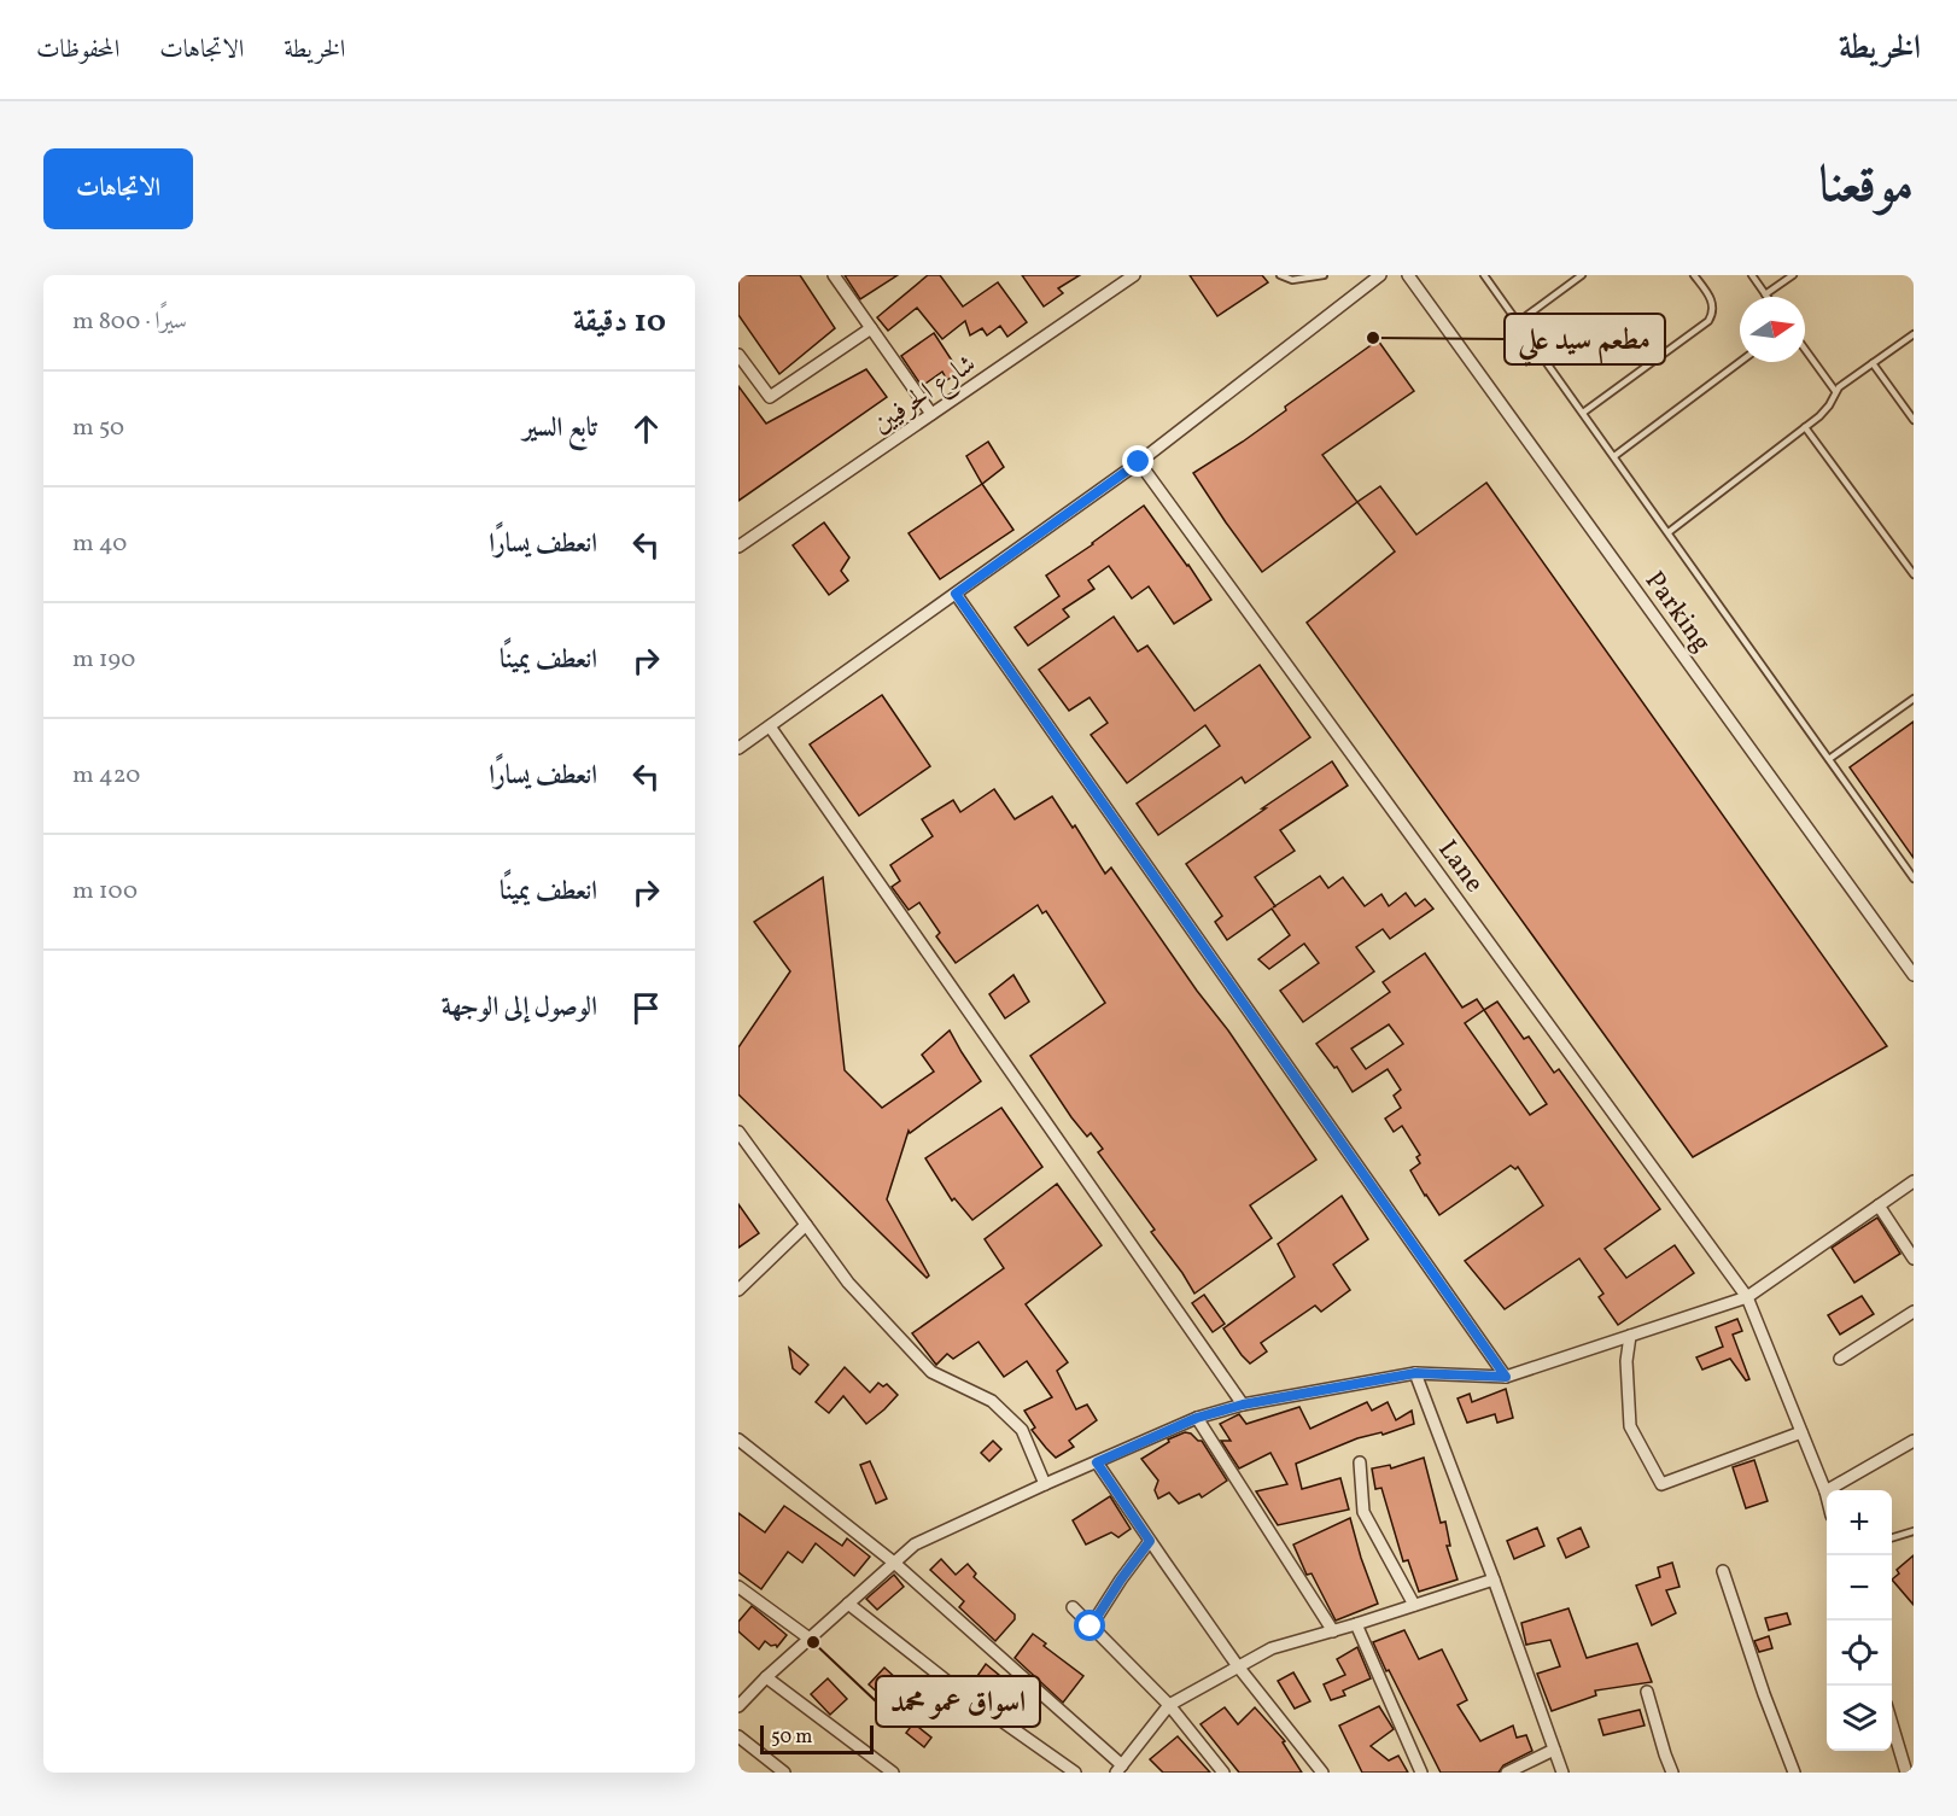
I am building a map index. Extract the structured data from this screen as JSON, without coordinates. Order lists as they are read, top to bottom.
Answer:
{
  "streets": {
    "street": ["شارع الحرفيين", "Parking", "Lane"]
  },
  "places": ["مطعم سيد علي", "اسواق عمو محمد"],
  "scale_bar": "50 m",
  "north": "right",
  "page": {
    "header": "الخريطة",
    "nav": ["الخريطة", "الاتجاهات", "المحفوظات"],
    "title": "موقعنا",
    "buttons": "الاتجاهات",
    "heading": ["10 دقيقة", "سيرًا · 800 m"],
    "list": [
      ["تابع السير", "50 m"],
      ["انعطف يسارًا", "40 m"],
      ["انعطف يمينًا", "190 m"],
      ["انعطف يسارًا", "420 m"],
      ["انعطف يمينًا", "100 m"],
      "الوصول إلى الوجهة"
    ],
    "map_buttons": ["+", "−"],
    "scale": "50 m"
  }
}
